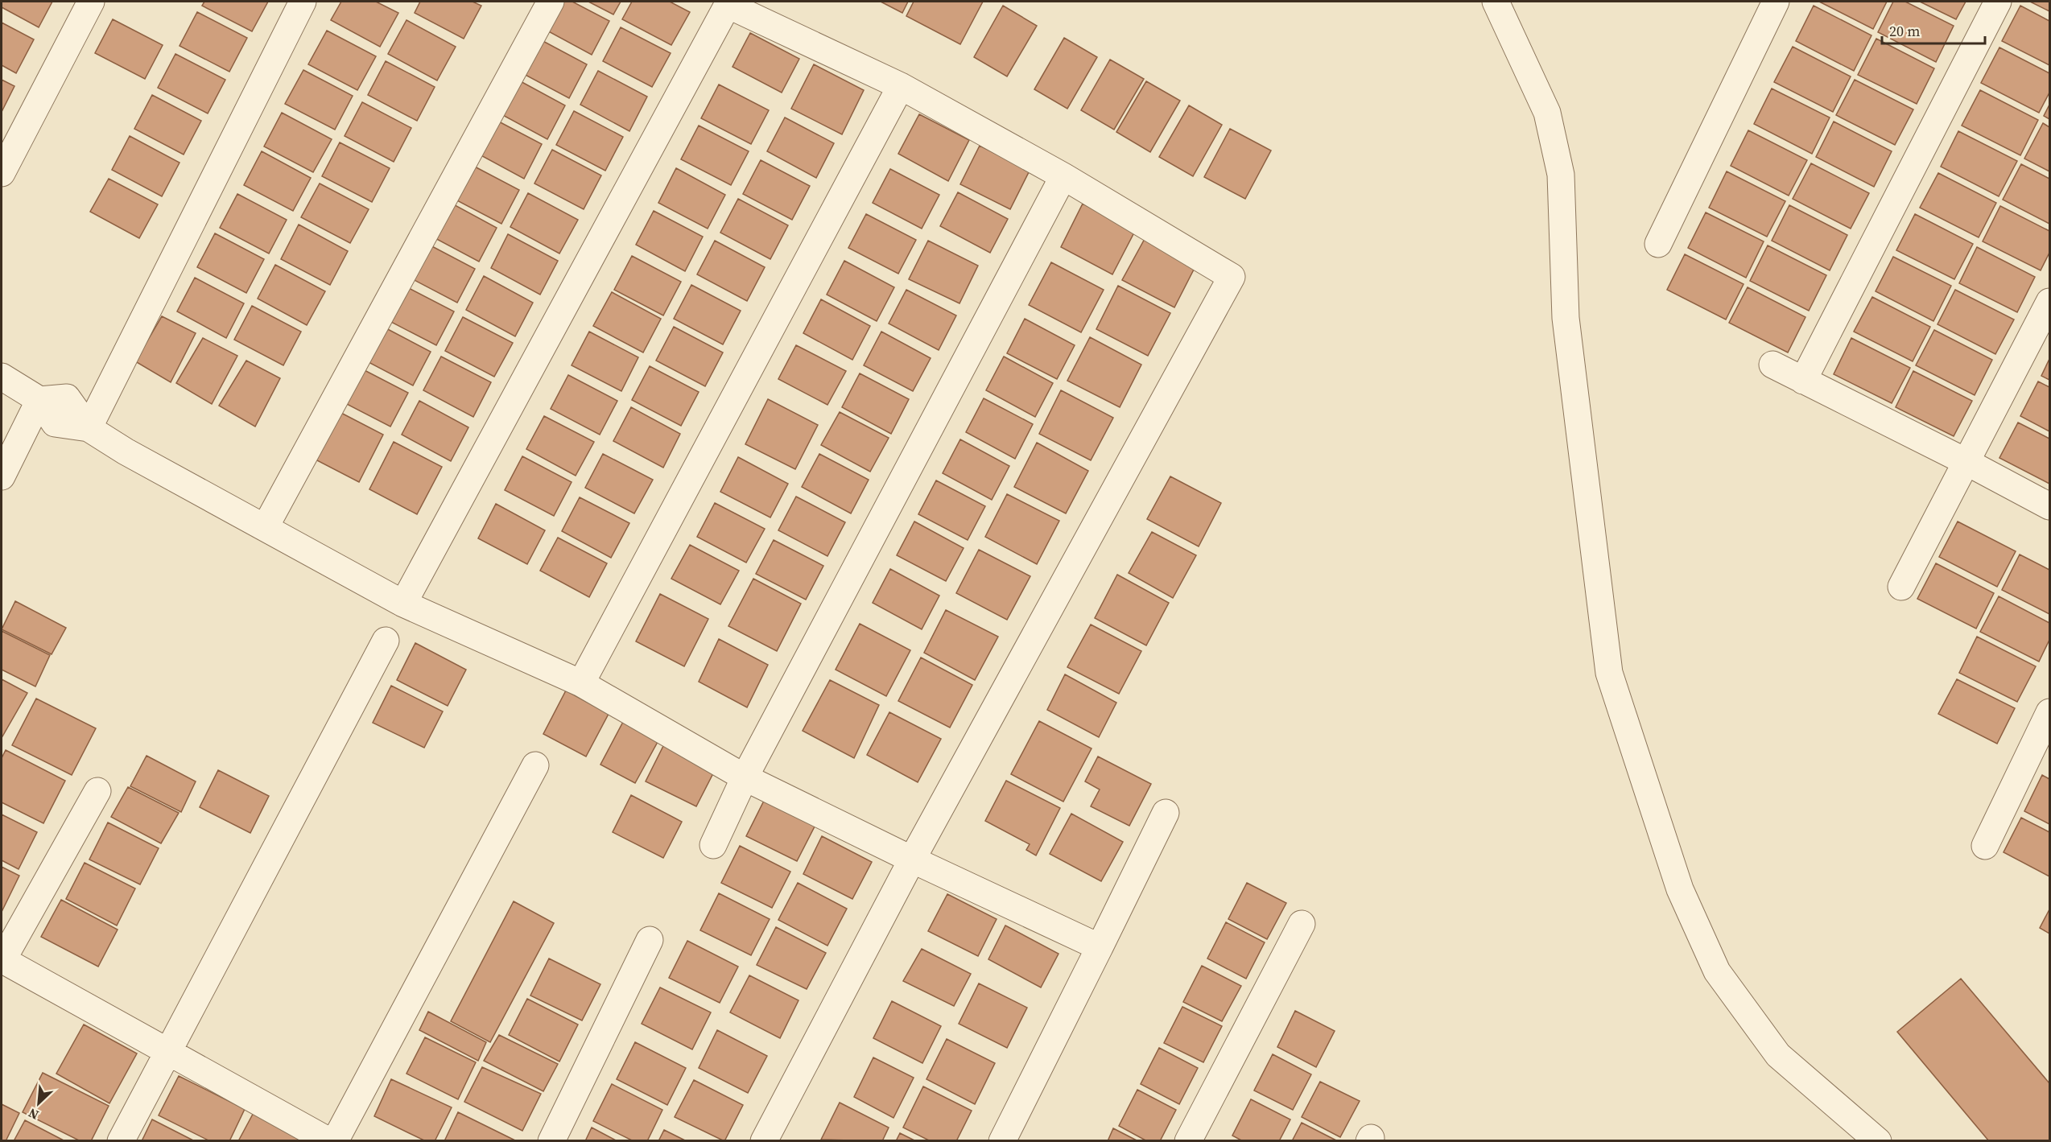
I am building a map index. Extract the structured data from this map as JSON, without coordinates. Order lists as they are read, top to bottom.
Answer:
{
  "scale_bar": "20 m",
  "north": "bottom left"
}
